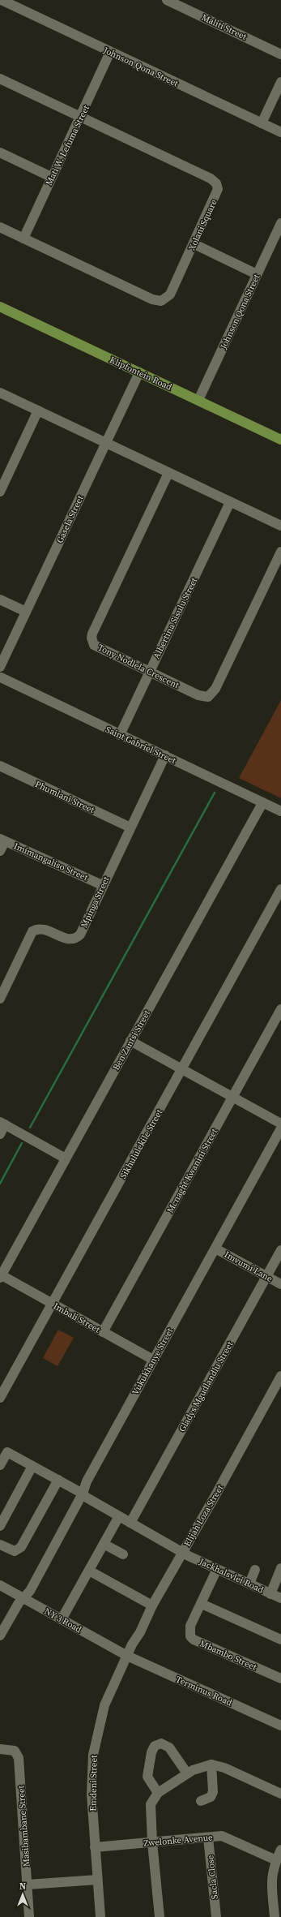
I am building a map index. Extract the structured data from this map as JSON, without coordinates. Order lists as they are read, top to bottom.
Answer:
{
  "streets": {
    "main road": ["Klipfontein Road"],
    "street": [
      "Maliti Street",
      "Johnson Qona Street",
      "Mati W. Lefuma Street",
      "Xolani Square",
      "Gasela Street",
      "Albertina Sisulu Street",
      "Tony Nodlela Crescent",
      "Saint Gabriel Street",
      "Phumlani Street",
      "Imimangaliso Street",
      "Mpinga Street",
      "Ben Zantsi Street",
      "Sikhululekile Street",
      "Mcnaght Kwanini Street",
      "Imvumi Lane",
      "Imbali Street",
      "Vukukhanye Street",
      "Gladys Mgudlandlu Street",
      "Elijah Loza Street",
      "Jackhalsvlei Road",
      "NY 3 Road",
      "Mbambo Street",
      "Terminus Road",
      "Emdeni Street",
      "Masibambane Street",
      "Zwelonke Avenue",
      "Sacla Close"
    ]
  },
  "crossings": [
    ["Johnson Qona Street", "Mati W. Lefuma Street"],
    ["Johnson Qona Street", "Klipfontein Road"],
    ["Mati W. Lefuma Street", "Xolani Square"],
    ["Klipfontein Road", "Gasela Street"],
    ["Albertina Sisulu Street", "Tony Nodlela Crescent"],
    ["Albertina Sisulu Street", "Saint Gabriel Street"],
    ["Saint Gabriel Street", "Mpinga Street"],
    ["Saint Gabriel Street", "Ben Zantsi Street"],
    ["Phumlani Street", "Mpinga Street"],
    ["Imimangaliso Street", "Mpinga Street"],
    ["Ben Zantsi Street", "Imbali Street"],
    ["Sikhululekile Street", "Imbali Street"],
    ["Mcnaght Kwanini Street", "Imbali Street"],
    ["Imvumi Lane", "Vukukhanye Street"],
    ["Imvumi Lane", "Gladys Mgudlandlu Street"],
    ["Imbali Street", "Vukukhanye Street"],
    ["Vukukhanye Street", "NY 3 Road"],
    ["Elijah Loza Street", "Jackhalsvlei Road"],
    ["Elijah Loza Street", "NY 3 Road"],
    ["Elijah Loza Street", "Terminus Road"],
    ["Elijah Loza Street", "Emdeni Street"],
    ["Jackhalsvlei Road", "Mbambo Street"],
    ["NY 3 Road", "Terminus Road"],
    ["NY 3 Road", "Emdeni Street"],
    ["Terminus Road", "Emdeni Street"],
    ["Emdeni Street", "Zwelonke Avenue"],
    ["Zwelonke Avenue", "Sacla Close"]
  ],
  "north": "top"
}
